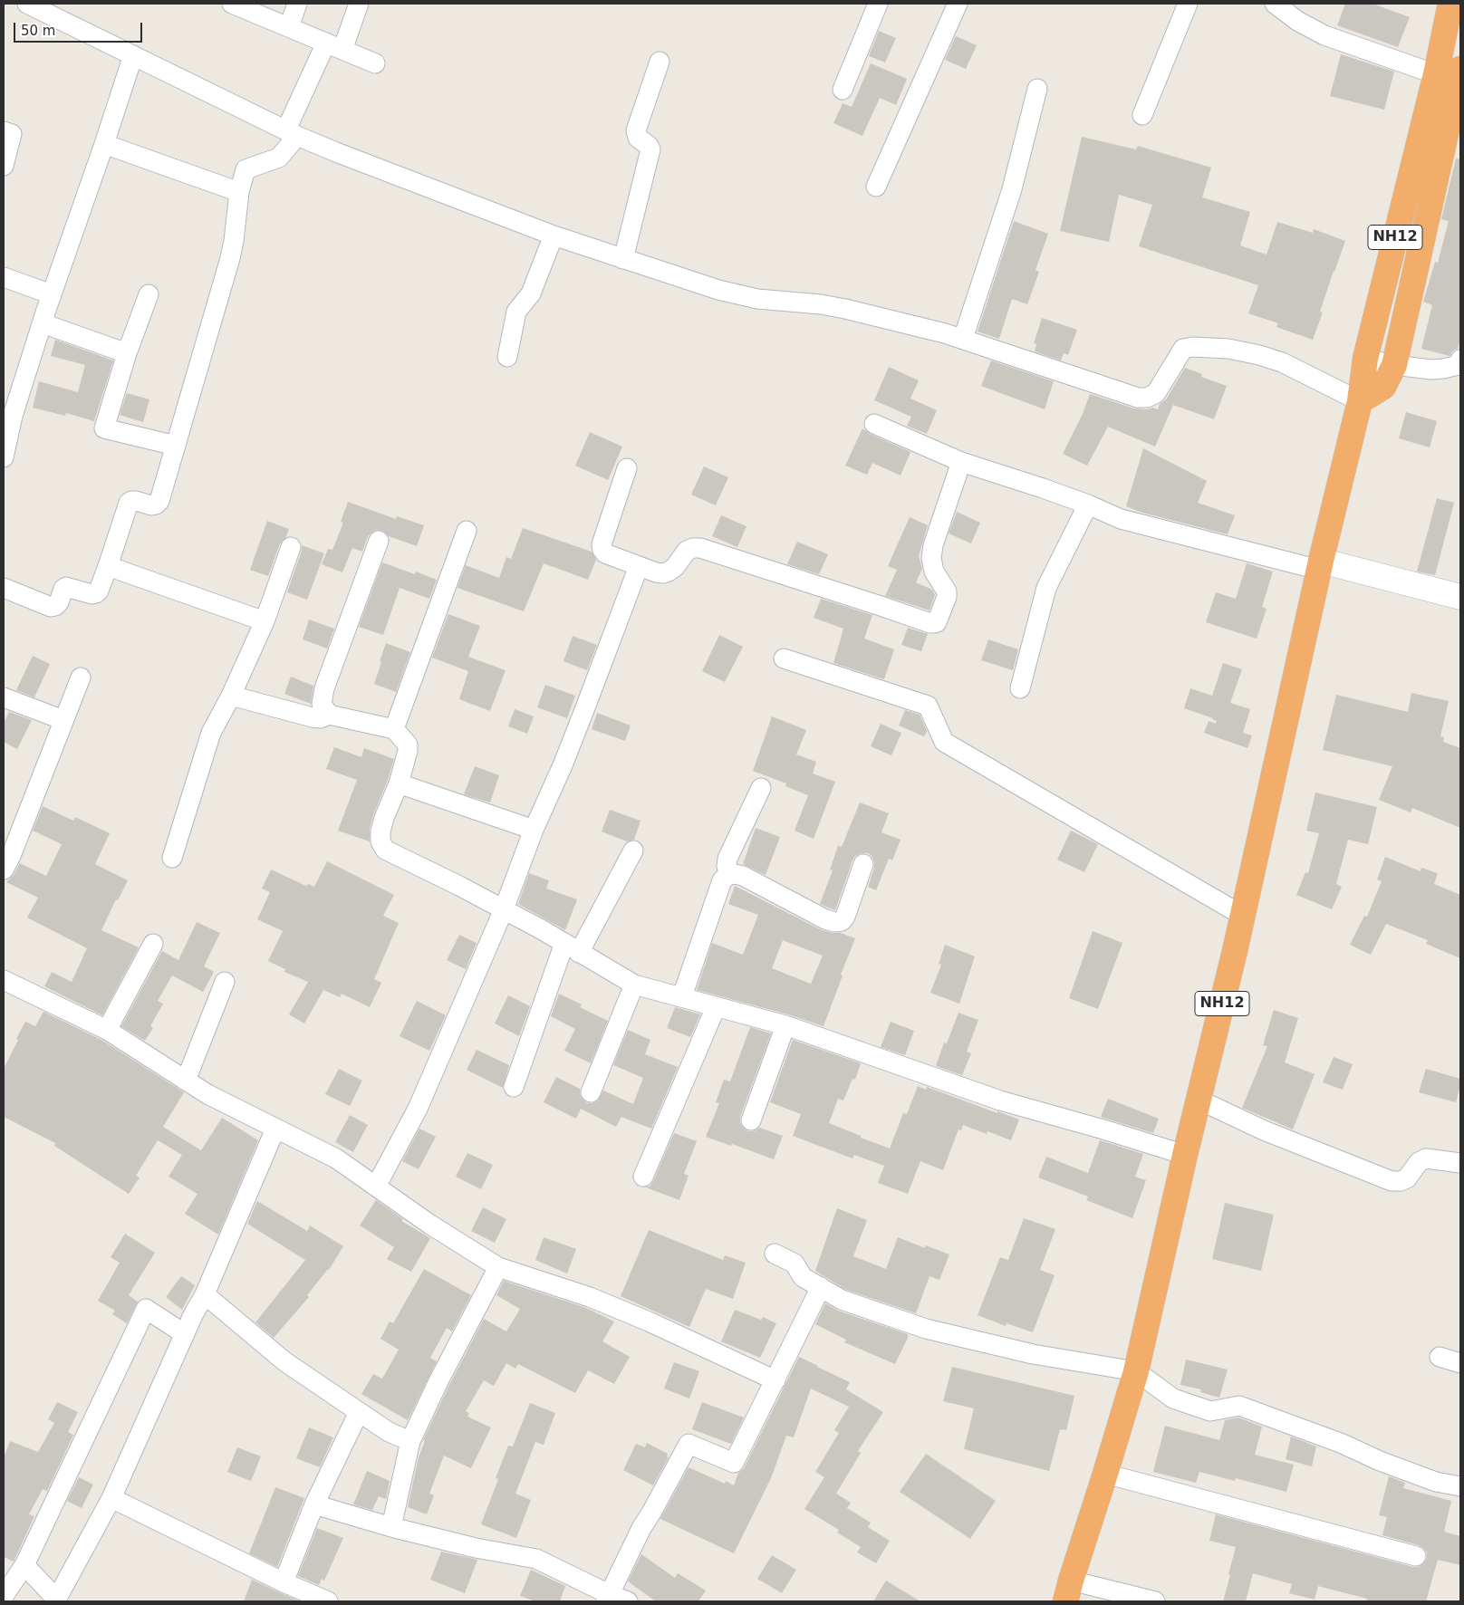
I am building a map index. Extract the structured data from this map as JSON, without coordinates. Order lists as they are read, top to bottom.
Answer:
{
  "streets": {
    "highway": ["NH12"]
  },
  "scale_bar": "50 m"
}
